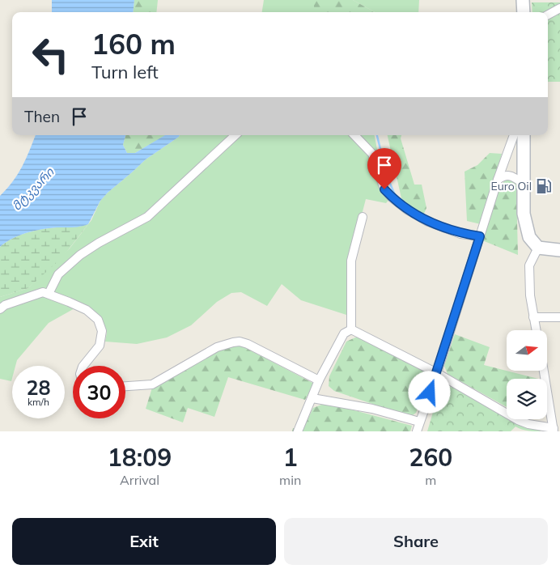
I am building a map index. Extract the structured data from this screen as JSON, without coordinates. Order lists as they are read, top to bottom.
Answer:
{
  "water": ["მტკვარი"],
  "places": {
    "fuel station": ["Euro Oil"]
  },
  "north": "right",
  "page": {
    "turn": ["160 m", "Turn left"],
    "then": "Then",
    "speed": "28 km/h",
    "limit": "30",
    "eta": [
      "18:09",
      "Arrival",
      "1",
      "min",
      "260",
      "m"
    ],
    "buttons": ["Exit", "Share"]
  }
}
